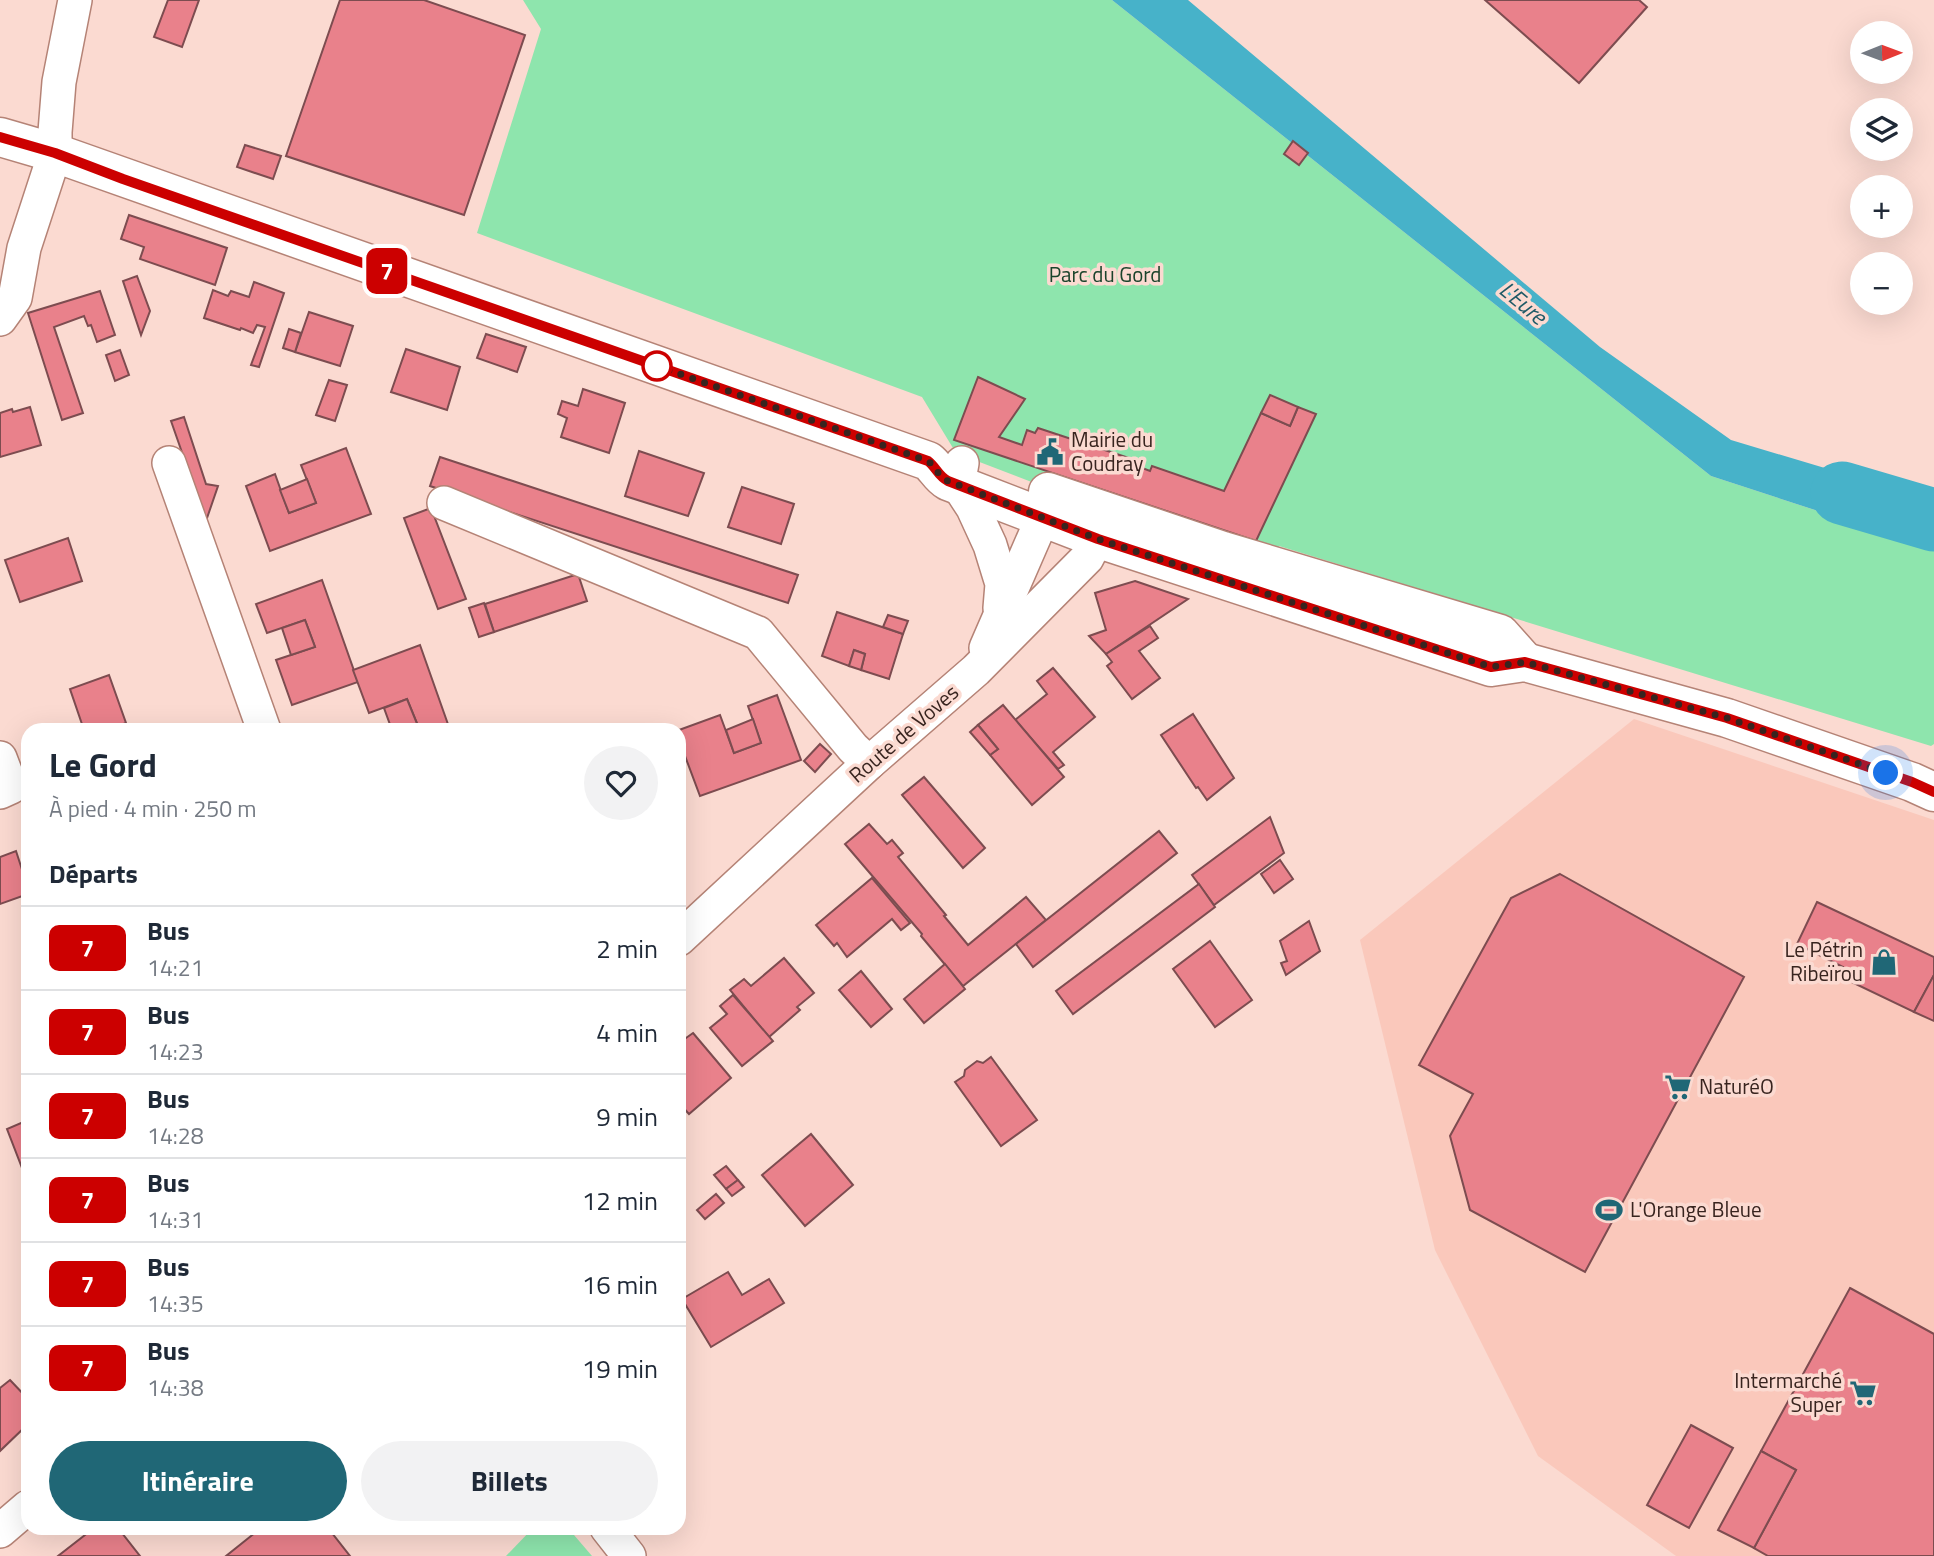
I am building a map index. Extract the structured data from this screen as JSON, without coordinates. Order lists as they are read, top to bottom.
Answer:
{
  "streets": {
    "street": ["Route de Voves"]
  },
  "water": ["L'Eure"],
  "parks": ["Parc du Gord"],
  "places": {
    "public building": ["Mairie du Coudray"],
    "shop": ["Le Pétrin Ribeïrou"],
    "supermarket": ["NaturéO", "Intermarché Super"],
    "sports": ["L'Orange Bleue"]
  },
  "lines": ["bus line 7"],
  "north": "right",
  "page": {
    "on_map": "7",
    "map_buttons": ["+", "−"],
    "heading": [
      ["Le Gord", "À pied · 4 min · 250 m"],
      "Départs"
    ],
    "list": [
      {
        "mark": "7",
        "name": "Bus",
        "note": "14:21",
        "value": "2 min"
      },
      {
        "mark": "7",
        "name": "Bus",
        "note": "14:23",
        "value": "4 min"
      },
      {
        "mark": "7",
        "name": "Bus",
        "note": "14:28",
        "value": "9 min"
      },
      {
        "mark": "7",
        "name": "Bus",
        "note": "14:31",
        "value": "12 min"
      },
      {
        "mark": "7",
        "name": "Bus",
        "note": "14:35",
        "value": "16 min"
      },
      {
        "mark": "7",
        "name": "Bus",
        "note": "14:38",
        "value": "19 min"
      }
    ],
    "buttons": ["Itinéraire", "Billets"]
  }
}
